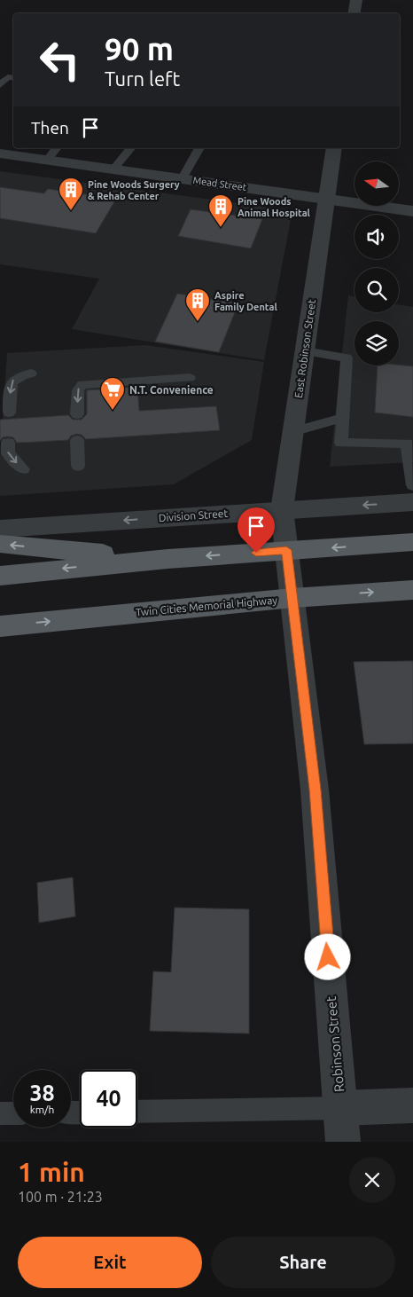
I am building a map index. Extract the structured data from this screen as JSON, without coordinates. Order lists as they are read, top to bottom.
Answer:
{
  "streets": {
    "main road": ["Twin Cities Memorial Highway"],
    "street": [
      "Mead Street",
      "East Robinson Street",
      "Division Street",
      "Robinson Street"
    ]
  },
  "crossings": [
    ["Mead Street", "East Robinson Street"],
    ["East Robinson Street", "Division Street"],
    ["East Robinson Street", "Robinson Street"],
    ["Twin Cities Memorial Highway", "Robinson Street"]
  ],
  "one_way": ["Division Street"],
  "places": {
    "building": ["Pine Woods Surgery & Rehab Center", "Pine Woods Animal Hospital", "Aspire Family Dental"],
    "supermarket": ["N.T. Convenience"]
  },
  "north": "left",
  "page": {
    "turn": ["90 m", "Turn left"],
    "then": "Then",
    "speed": "38 km/h",
    "limit": "40",
    "heading": ["1 min", "100 m · 21:23"],
    "buttons": ["Exit", "Share"]
  }
}
